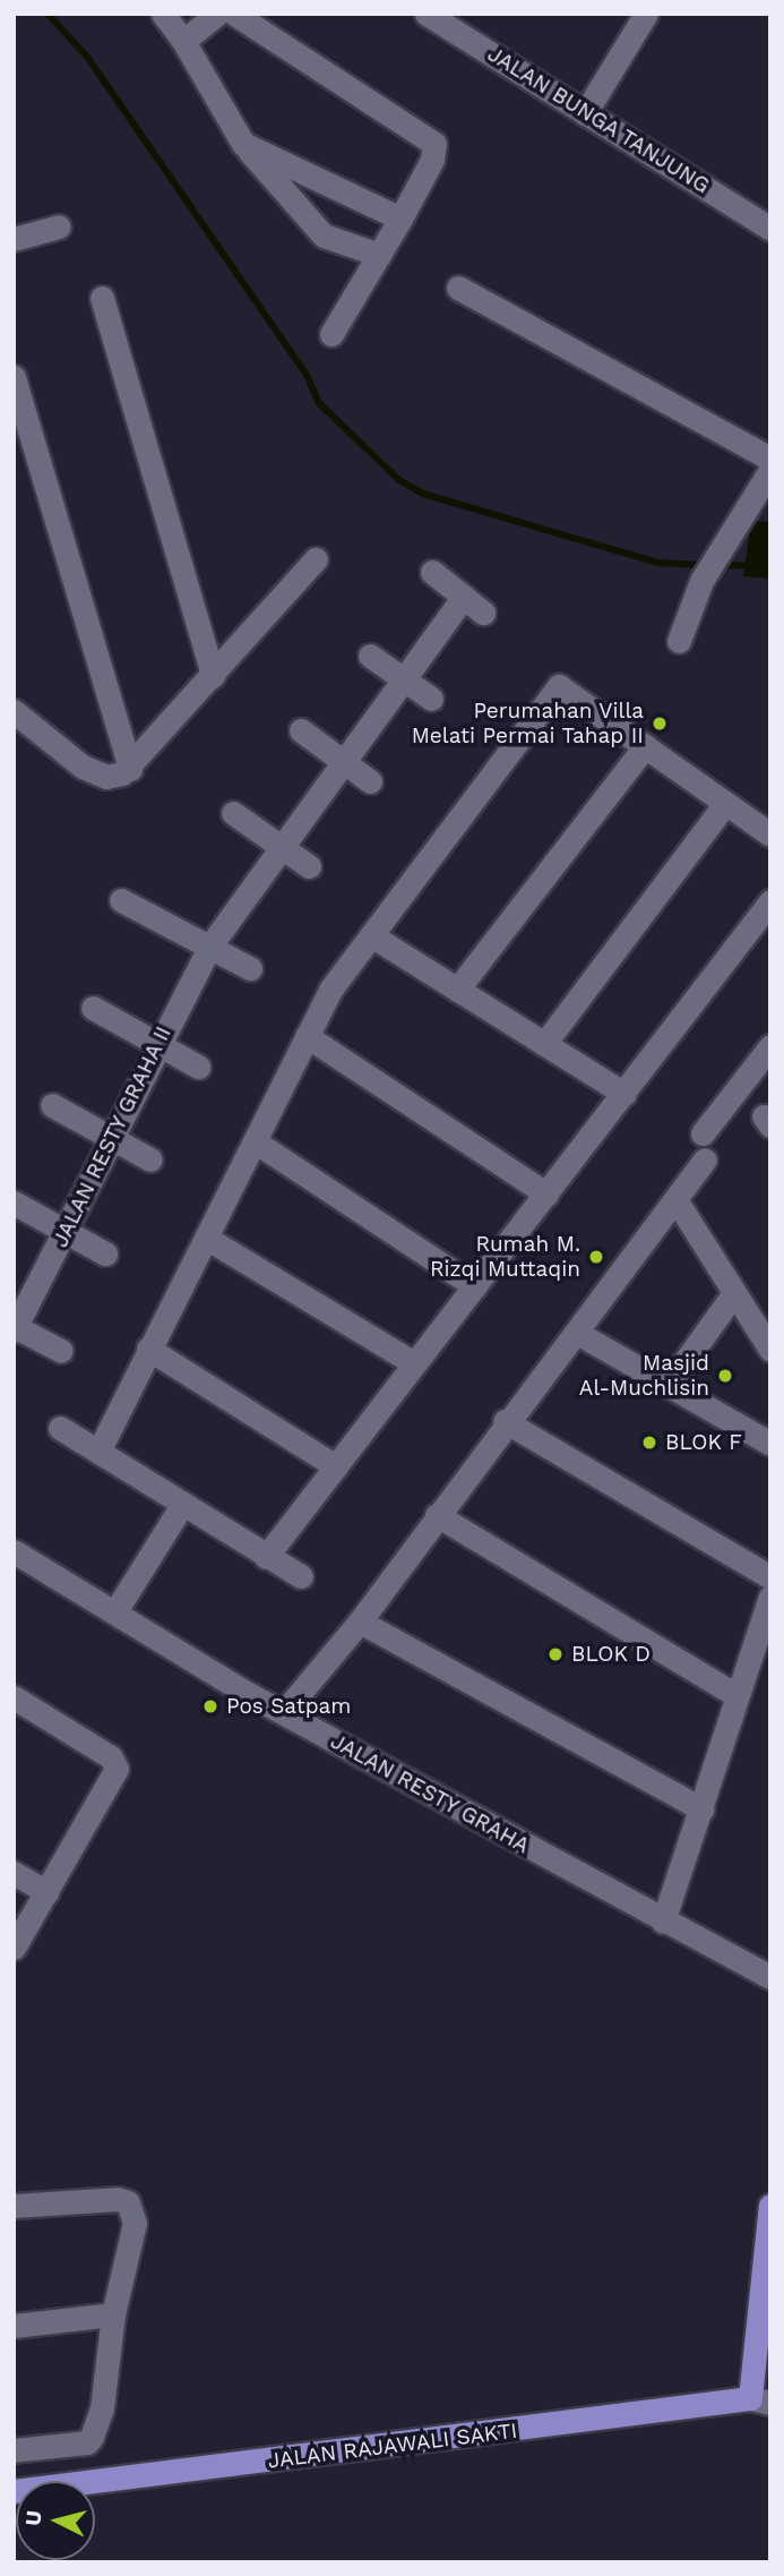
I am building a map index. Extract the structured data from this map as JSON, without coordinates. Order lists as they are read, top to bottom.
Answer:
{
  "streets": {
    "main road": ["JALAN RAJAWALI SAKTI"],
    "street": ["JALAN BUNGA TANJUNG", "JALAN RESTY GRAHA II", "JALAN RESTY GRAHA"]
  },
  "places": [
    "Perumahan Villa Melati Permai Tahap II",
    "Rumah M. Rizqi Muttaqin",
    "Masjid Al-Muchlisin",
    "BLOK F",
    "BLOK D",
    "Pos Satpam"
  ],
  "north": "left"
}
